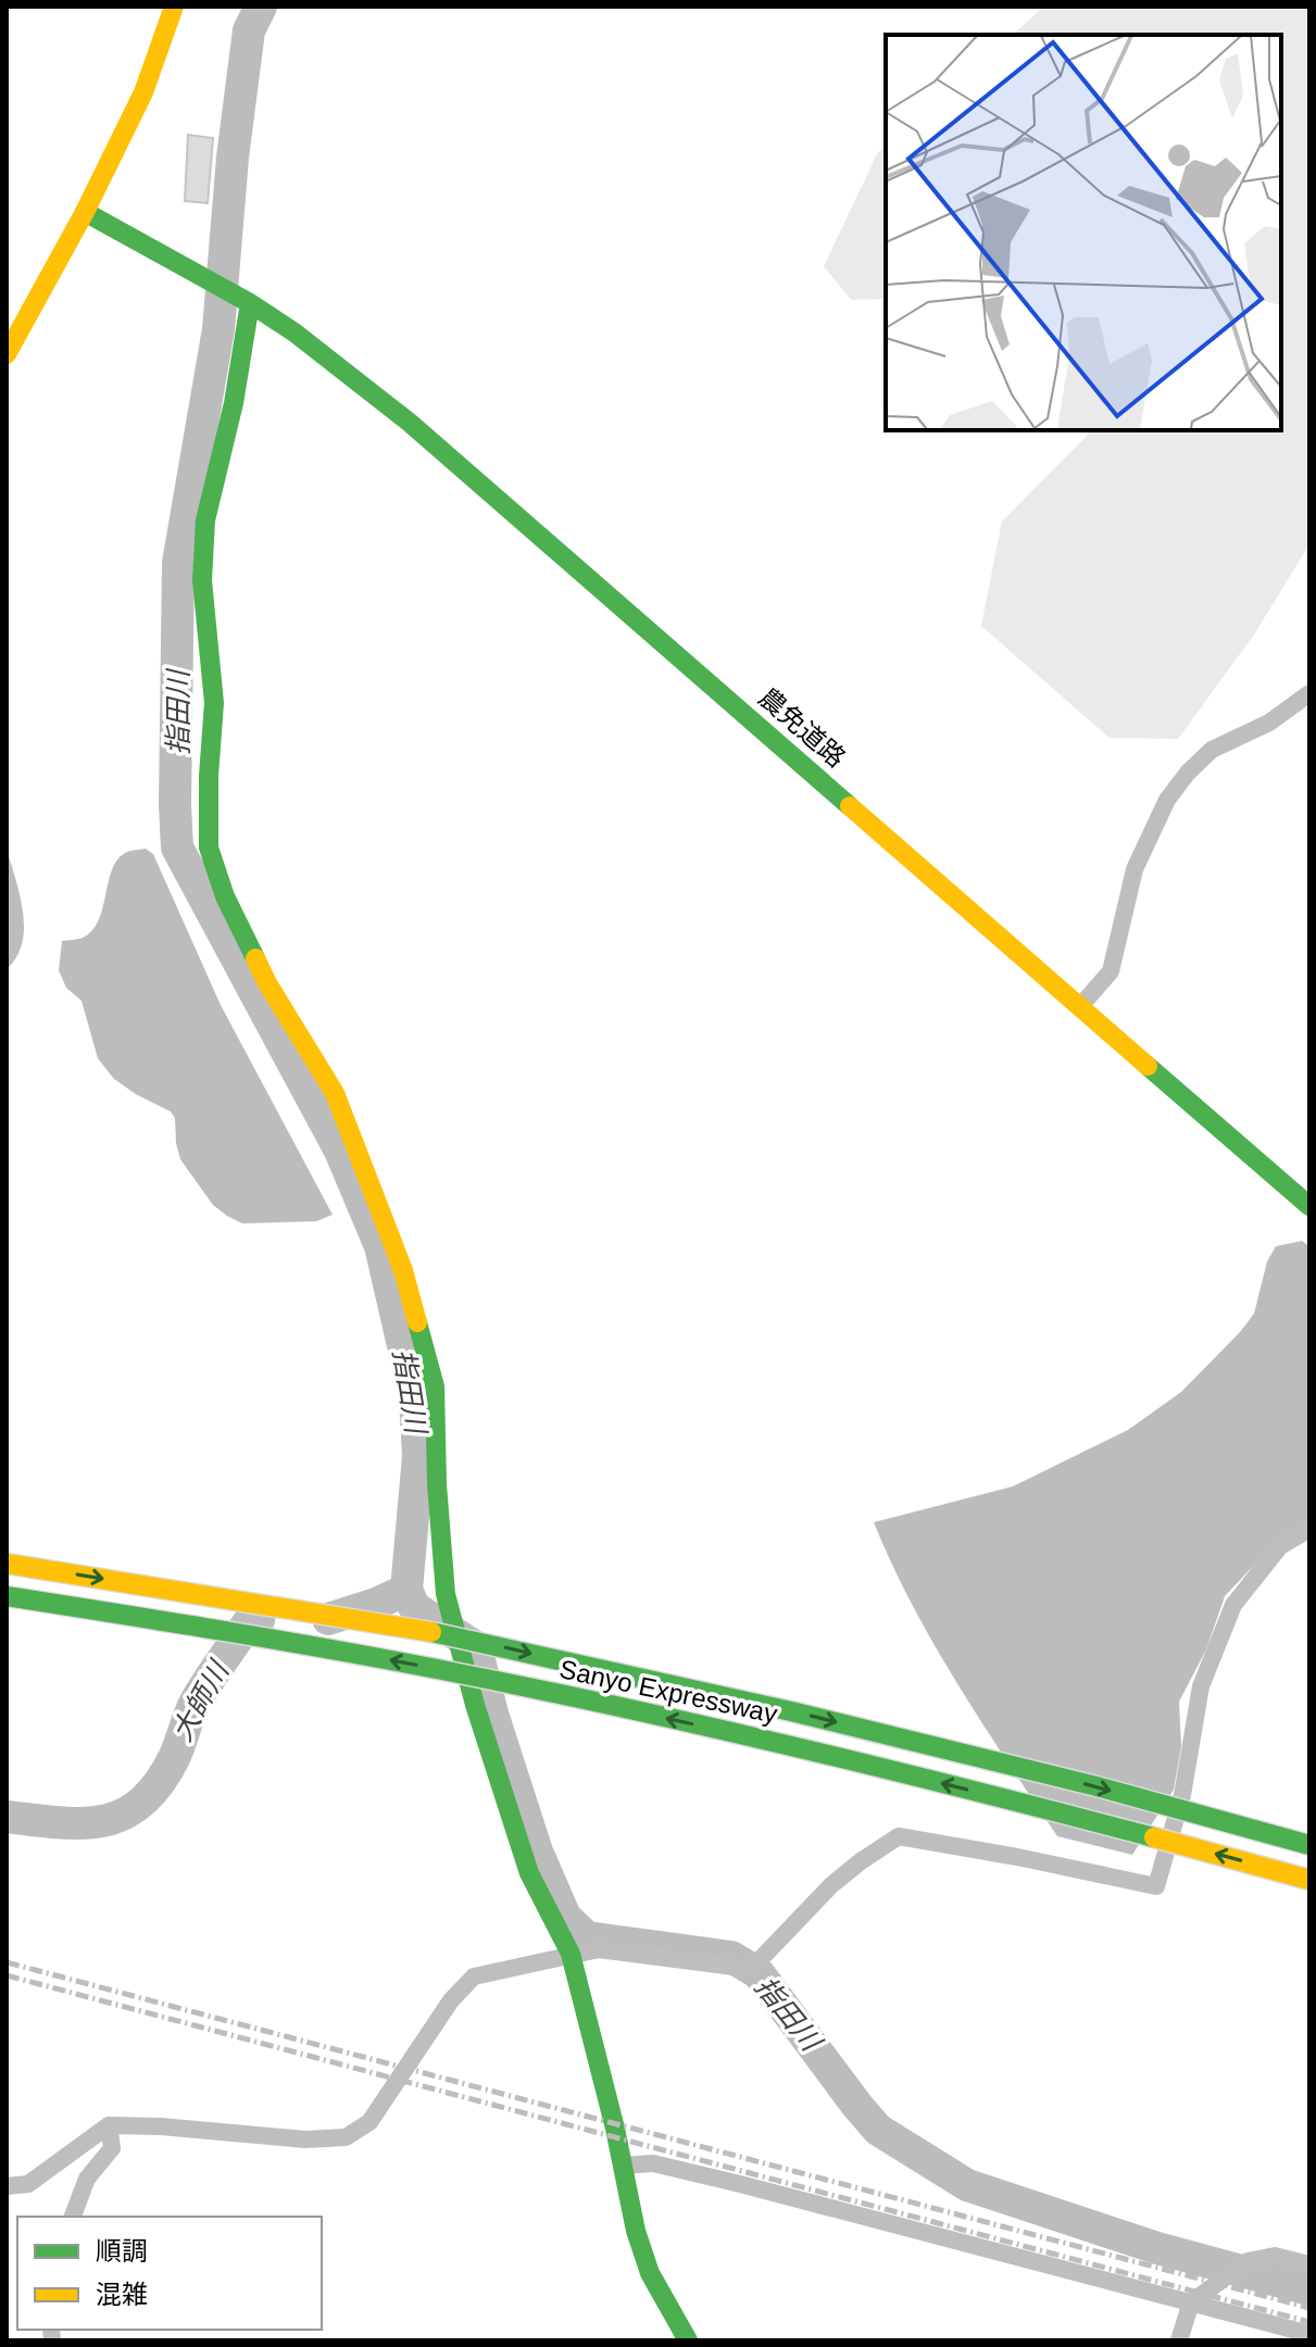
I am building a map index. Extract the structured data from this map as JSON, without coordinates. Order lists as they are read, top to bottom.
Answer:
{
  "streets": {
    "main road": ["農免道路", "Sanyo Expressway"]
  },
  "water": ["指田川", "大師川"],
  "legend": ["順調", "混雑"]
}
